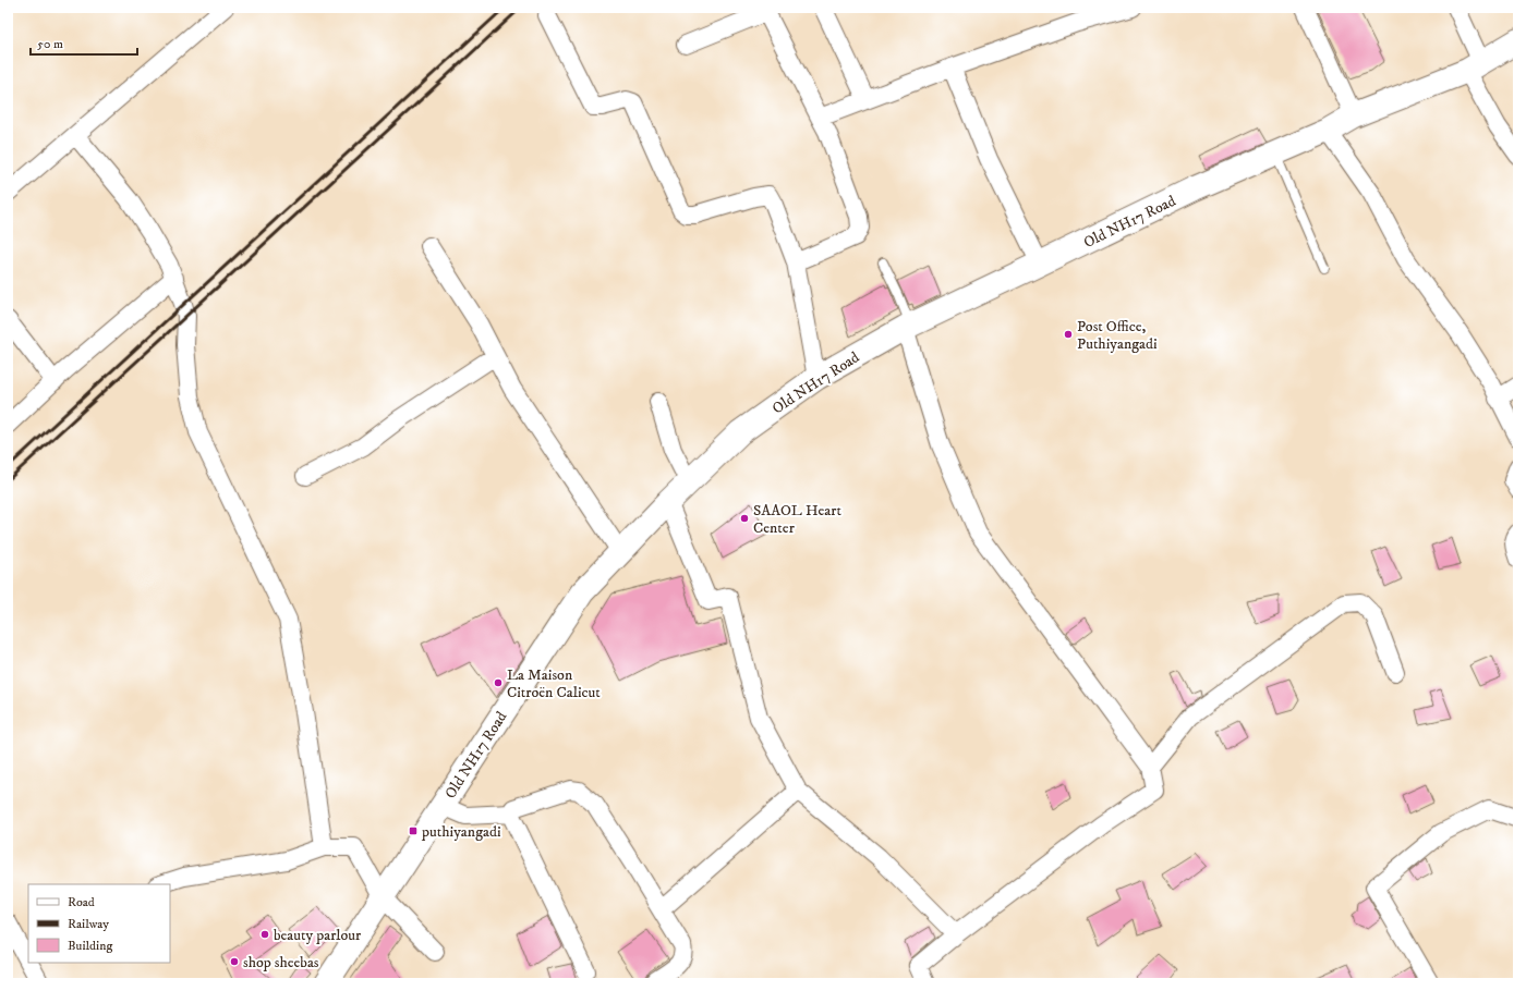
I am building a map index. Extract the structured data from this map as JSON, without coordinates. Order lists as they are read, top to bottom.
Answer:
{
  "streets": {
    "main road": ["Old NH17 Road"]
  },
  "places": {
    "other": [
      "Post Office, Puthiyangadi",
      "SAAOL Heart Center",
      "La Maison Citroën Calicut",
      "beauty parlour",
      "shop sheebas"
    ],
    "transit": ["puthiyangadi"]
  },
  "legend": ["Road", "Railway", "Building"],
  "scale_bar": "50 m"
}
